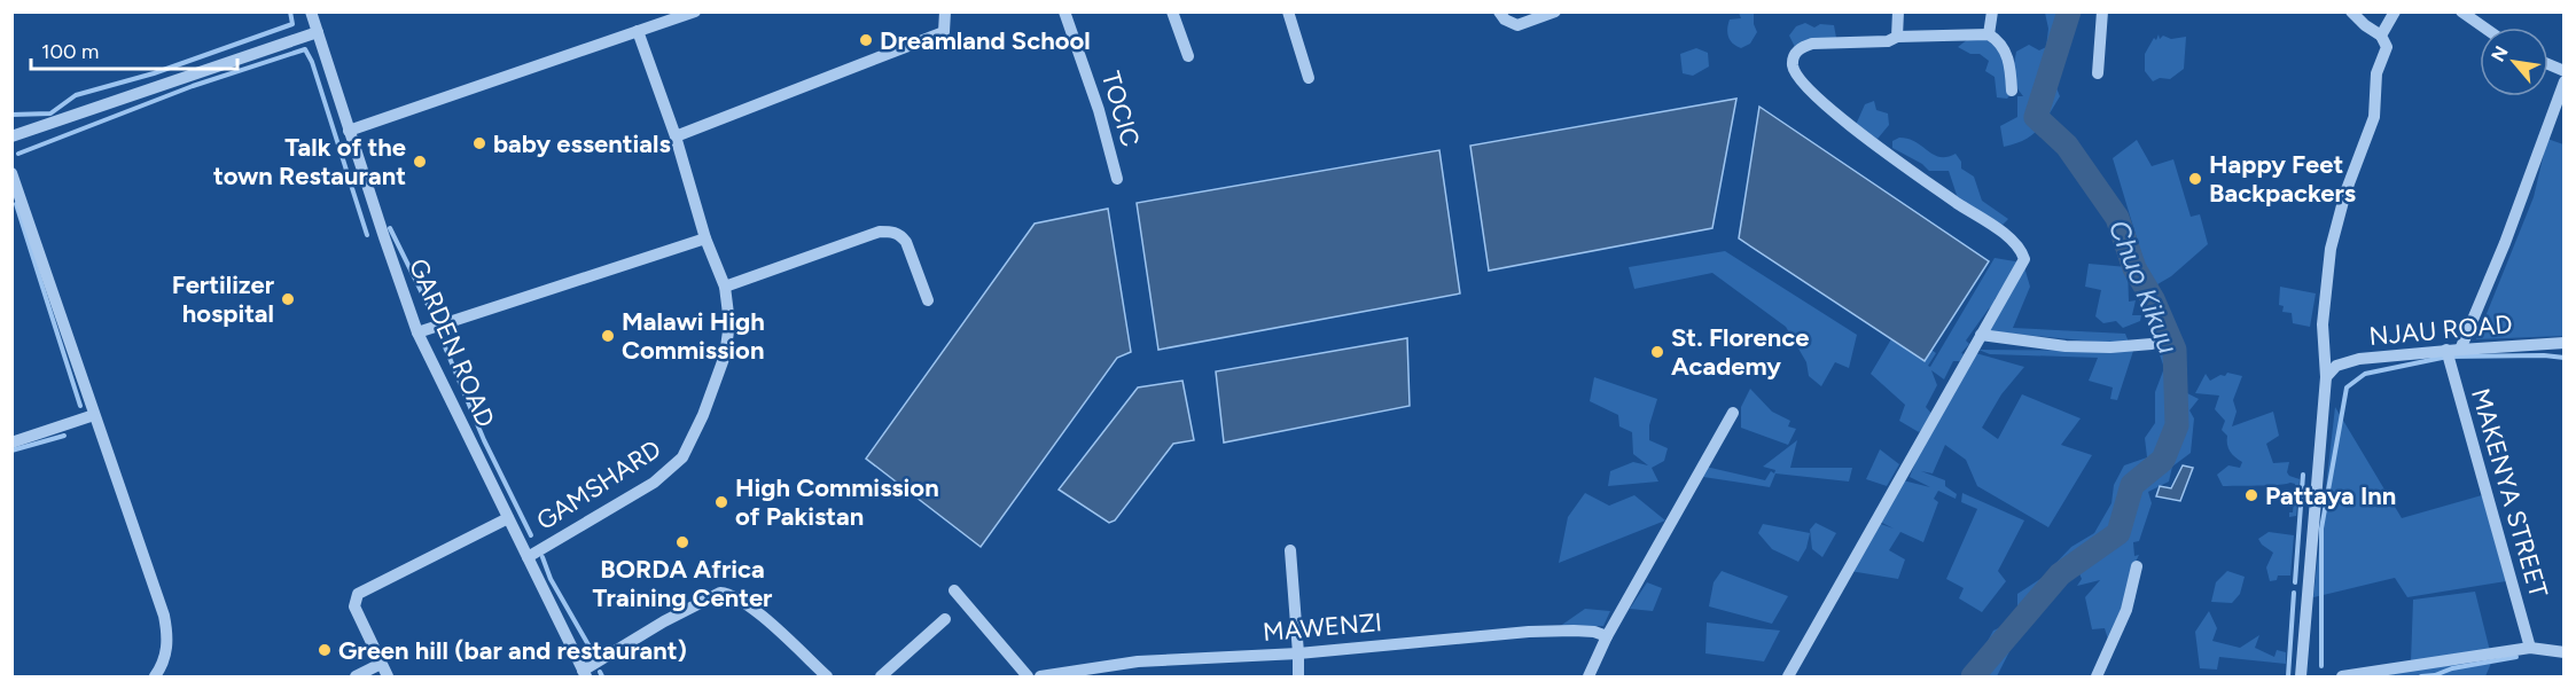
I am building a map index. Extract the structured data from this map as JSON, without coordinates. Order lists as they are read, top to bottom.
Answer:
{
  "streets": {
    "street": [
      "TOCIC",
      "NJAU ROAD",
      "GARDEN ROAD",
      "GAMSHARD",
      "MAKENYA STREET",
      "MAWENZI"
    ]
  },
  "crossings": [
    ["NJAU ROAD", "MAKENYA STREET"],
    ["GARDEN ROAD", "GAMSHARD"]
  ],
  "water": ["Chuo Kikuu"],
  "places": [
    "Dreamland School",
    "baby essentials",
    "Talk of the town Restaurant",
    "Happy Feet Backpackers",
    "Fertilizer hospital",
    "Malawi High Commission",
    "St. Florence Academy",
    "Pattaya Inn",
    "High Commission of Pakistan",
    "BORDA Africa Training Center",
    "Green hill (bar and restaurant)"
  ],
  "scale_bar": "100 m",
  "north": "top left"
}
